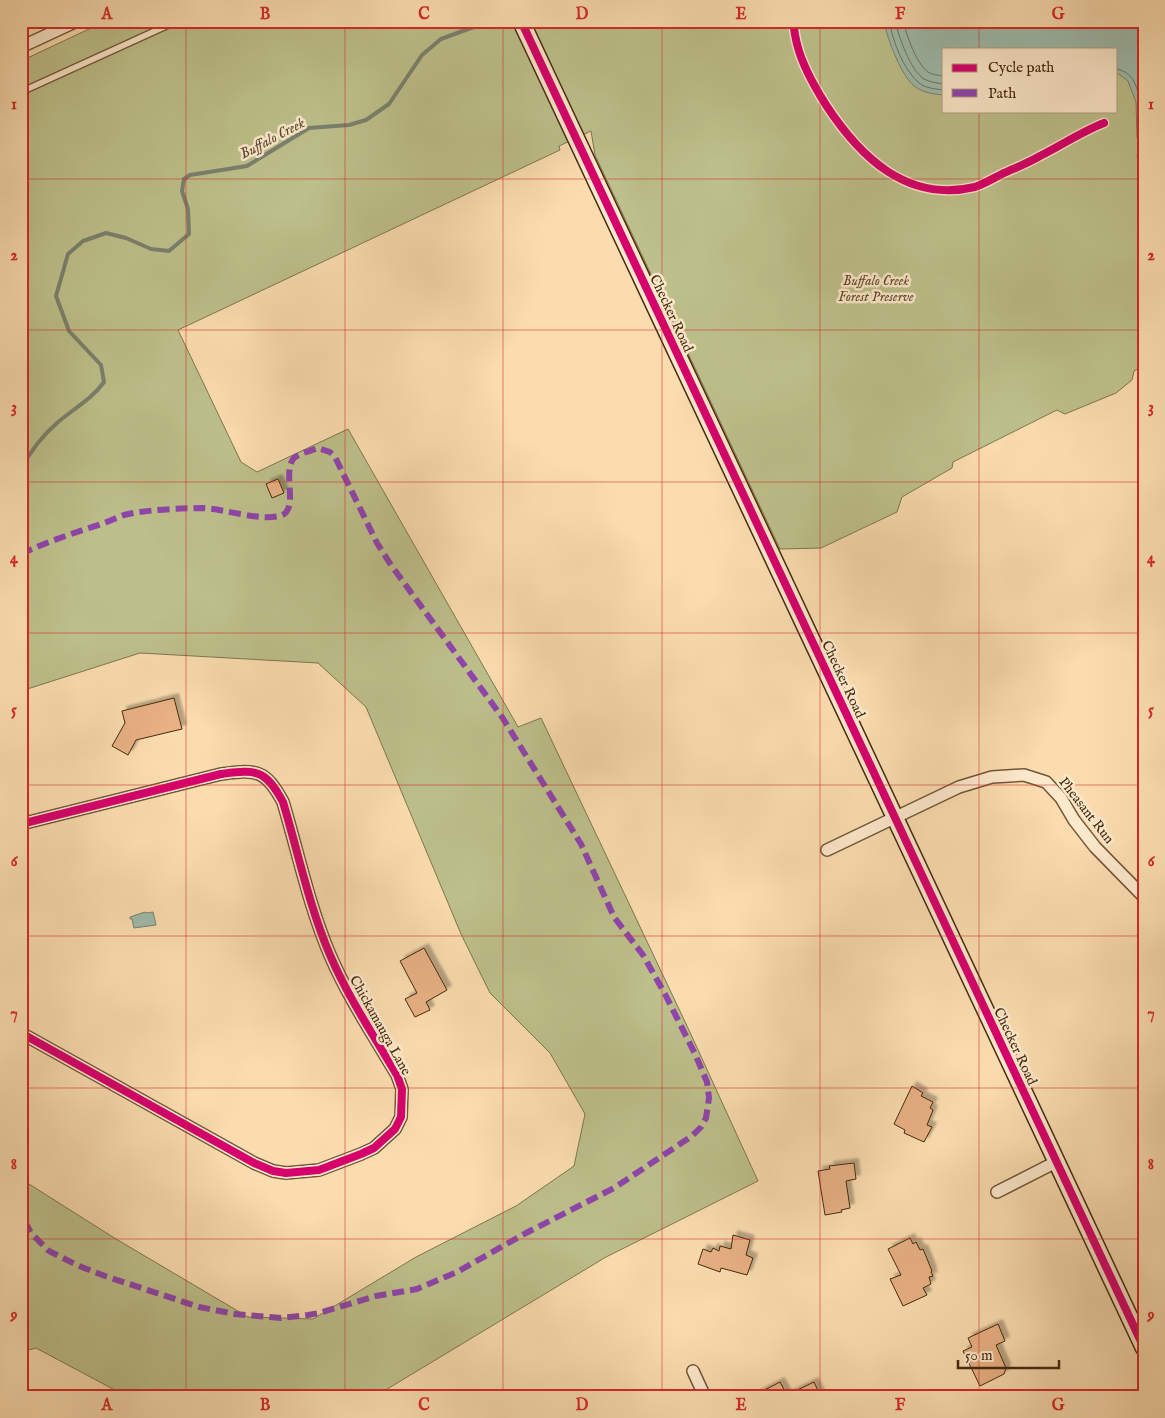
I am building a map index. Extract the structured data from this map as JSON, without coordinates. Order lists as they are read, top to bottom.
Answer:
{
  "streets": {
    "street": ["Checker Road", "Pheasant Run", "Chickamauga Lane"]
  },
  "crossings": [
    ["Checker Road", "Pheasant Run"]
  ],
  "water": ["Buffalo Creek"],
  "parks": ["Buffalo Creek Forest Preserve"],
  "legend": ["Cycle path", "Path"],
  "scale_bar": "50 m",
  "grid": {
    "columns": [
      "A",
      "B",
      "C",
      "D",
      "E",
      "F",
      "G"
    ],
    "rows": [
      "1",
      "2",
      "3",
      "4",
      "5",
      "6",
      "7",
      "8",
      "9"
    ]
  }
}
